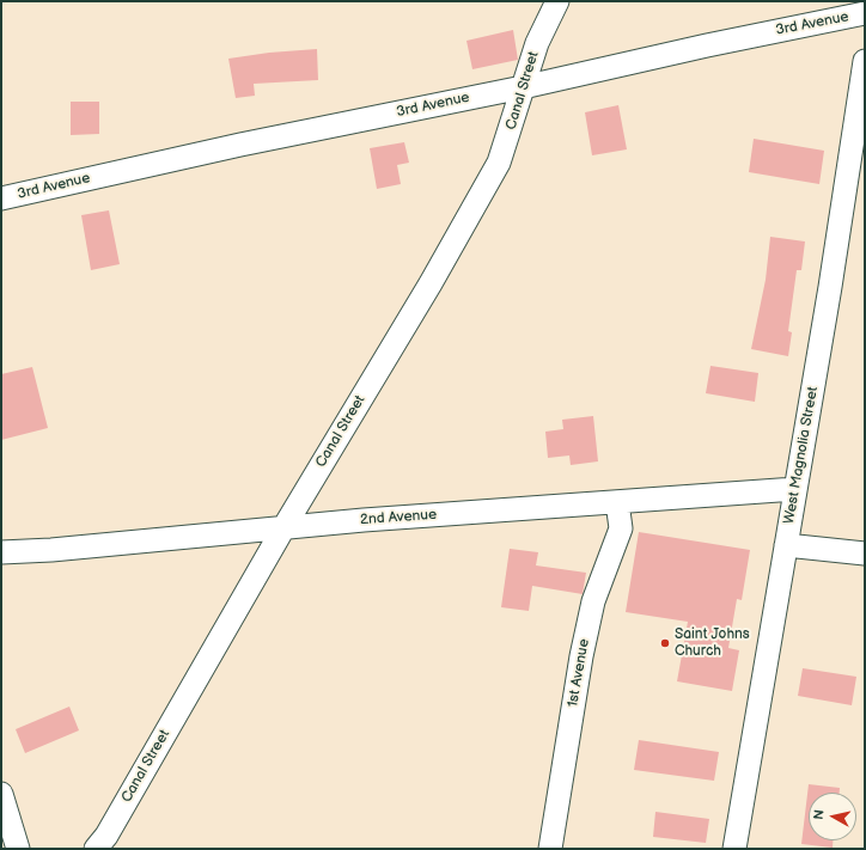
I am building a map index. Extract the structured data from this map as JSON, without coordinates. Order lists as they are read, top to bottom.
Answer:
{
  "streets": {
    "street": [
      "3rd Avenue",
      "Canal Street",
      "West Magnolia Street",
      "2nd Avenue",
      "1st Avenue"
    ]
  },
  "crossings": [
    ["3rd Avenue", "Canal Street"],
    ["Canal Street", "2nd Avenue"],
    ["West Magnolia Street", "2nd Avenue"],
    ["2nd Avenue", "1st Avenue"]
  ],
  "places": ["Saint Johns Church"],
  "north": "left"
}
